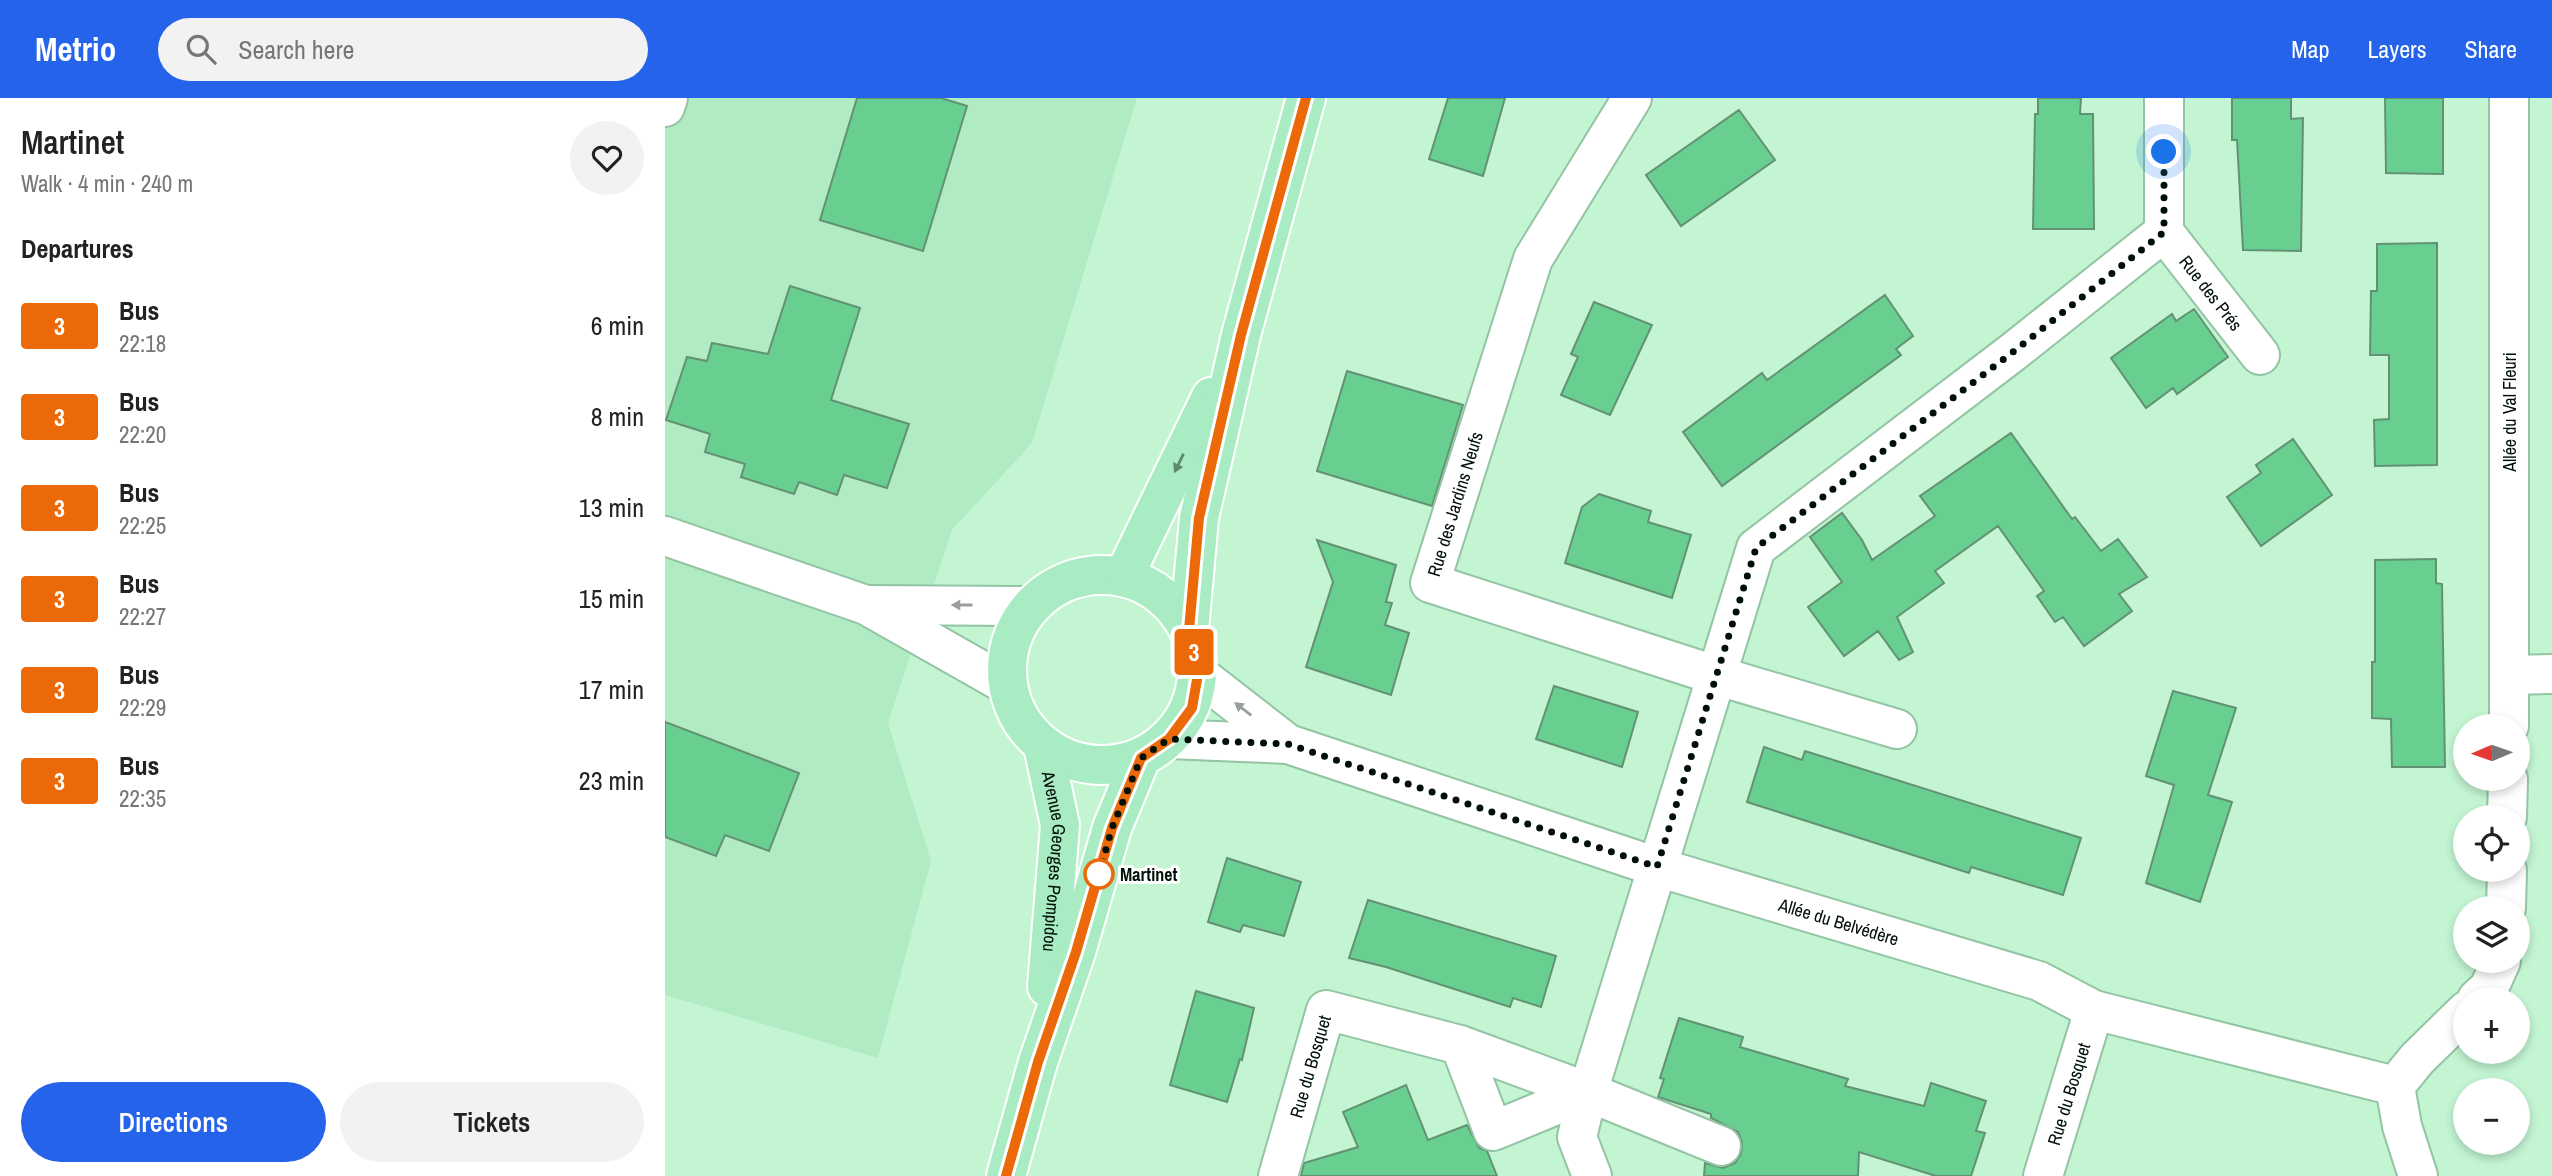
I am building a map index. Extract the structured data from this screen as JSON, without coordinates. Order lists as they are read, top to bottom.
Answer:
{
  "streets": {
    "main road": ["Avenue Georges Pompidou"],
    "street": [
      "Rue des Prés",
      "Allée du Val Fleuri",
      "Rue des Jardins Neufs",
      "Allée du Belvédère",
      "Rue du Bosquet"
    ]
  },
  "crossings": [
    ["Avenue Georges Pompidou", "Allée du Belvédère"],
    ["Allée du Belvédère", "Rue du Bosquet"]
  ],
  "places": ["Martinet"],
  "lines": ["bus line 3"],
  "north": "left",
  "page": {
    "header": "Metrio",
    "search": "Search here",
    "nav": ["Map", "Layers", "Share"],
    "heading": [
      ["Martinet", "Walk · 4 min · 240 m"],
      "Departures"
    ],
    "on_map": "3",
    "list": [
      {
        "mark": "3",
        "name": "Bus",
        "note": "22:18",
        "value": "6 min"
      },
      {
        "mark": "3",
        "name": "Bus",
        "note": "22:20",
        "value": "8 min"
      },
      {
        "mark": "3",
        "name": "Bus",
        "note": "22:25",
        "value": "13 min"
      },
      {
        "mark": "3",
        "name": "Bus",
        "note": "22:27",
        "value": "15 min"
      },
      {
        "mark": "3",
        "name": "Bus",
        "note": "22:29",
        "value": "17 min"
      },
      {
        "mark": "3",
        "name": "Bus",
        "note": "22:35",
        "value": "23 min"
      }
    ],
    "map_buttons": ["+", "−"],
    "buttons": ["Directions", "Tickets"]
  }
}
